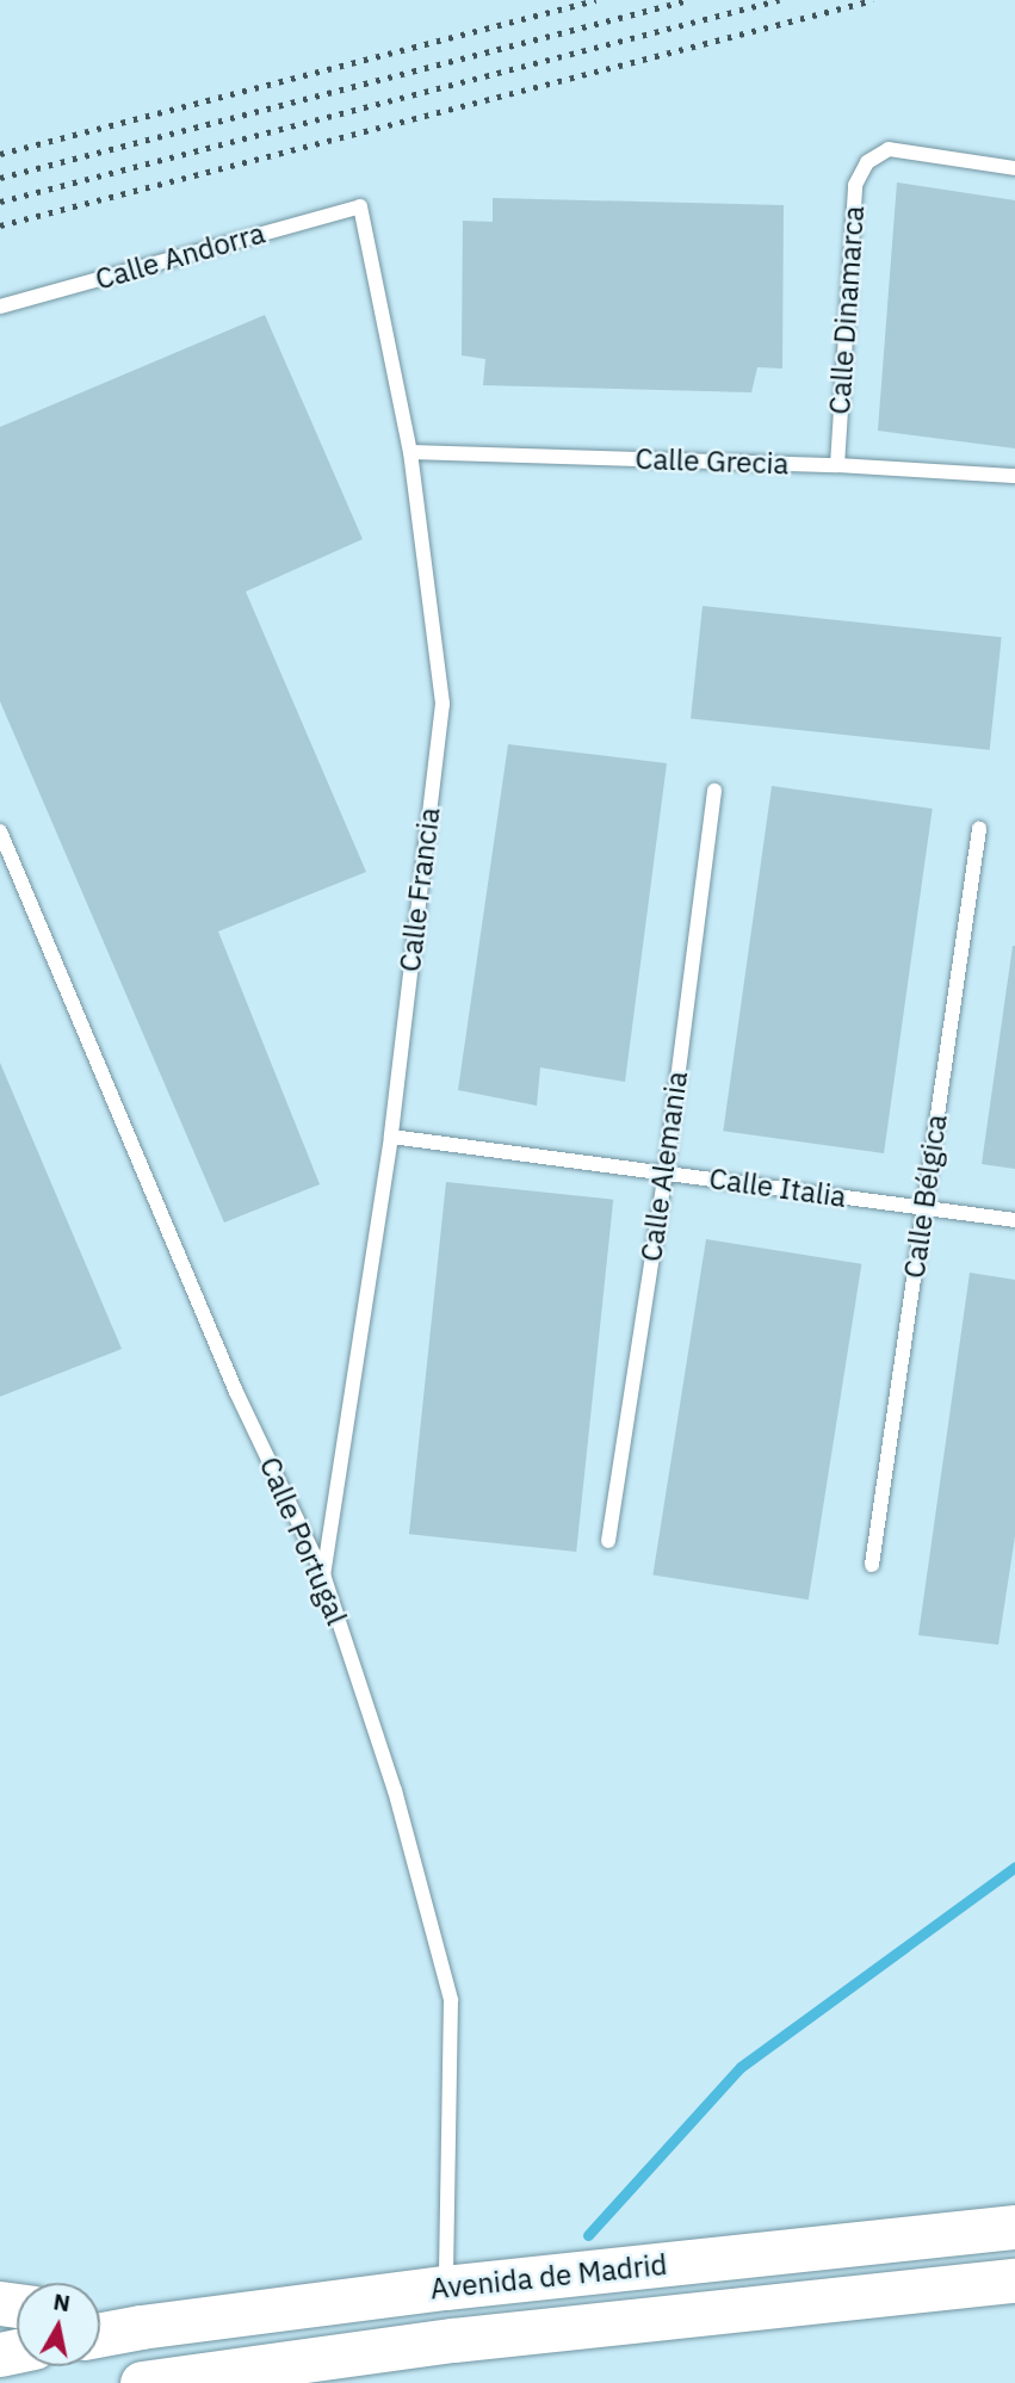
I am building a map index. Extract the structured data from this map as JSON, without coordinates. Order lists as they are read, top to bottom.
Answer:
{
  "streets": {
    "main road": ["Avenida de Madrid"],
    "lane": [
      "Calle Andorra",
      "Calle Dinamarca",
      "Calle Grecia",
      "Calle Francia",
      "Calle Alemania",
      "Calle Italia",
      "Calle Bélgica",
      "Calle Portugal"
    ]
  },
  "crossings": [
    ["Calle Andorra", "Calle Francia"],
    ["Calle Dinamarca", "Calle Grecia"],
    ["Calle Grecia", "Calle Francia"],
    ["Calle Francia", "Calle Italia"],
    ["Calle Francia", "Calle Portugal"],
    ["Calle Alemania", "Calle Italia"],
    ["Calle Italia", "Calle Bélgica"],
    ["Calle Portugal", "Avenida de Madrid"]
  ],
  "north": "top"
}
